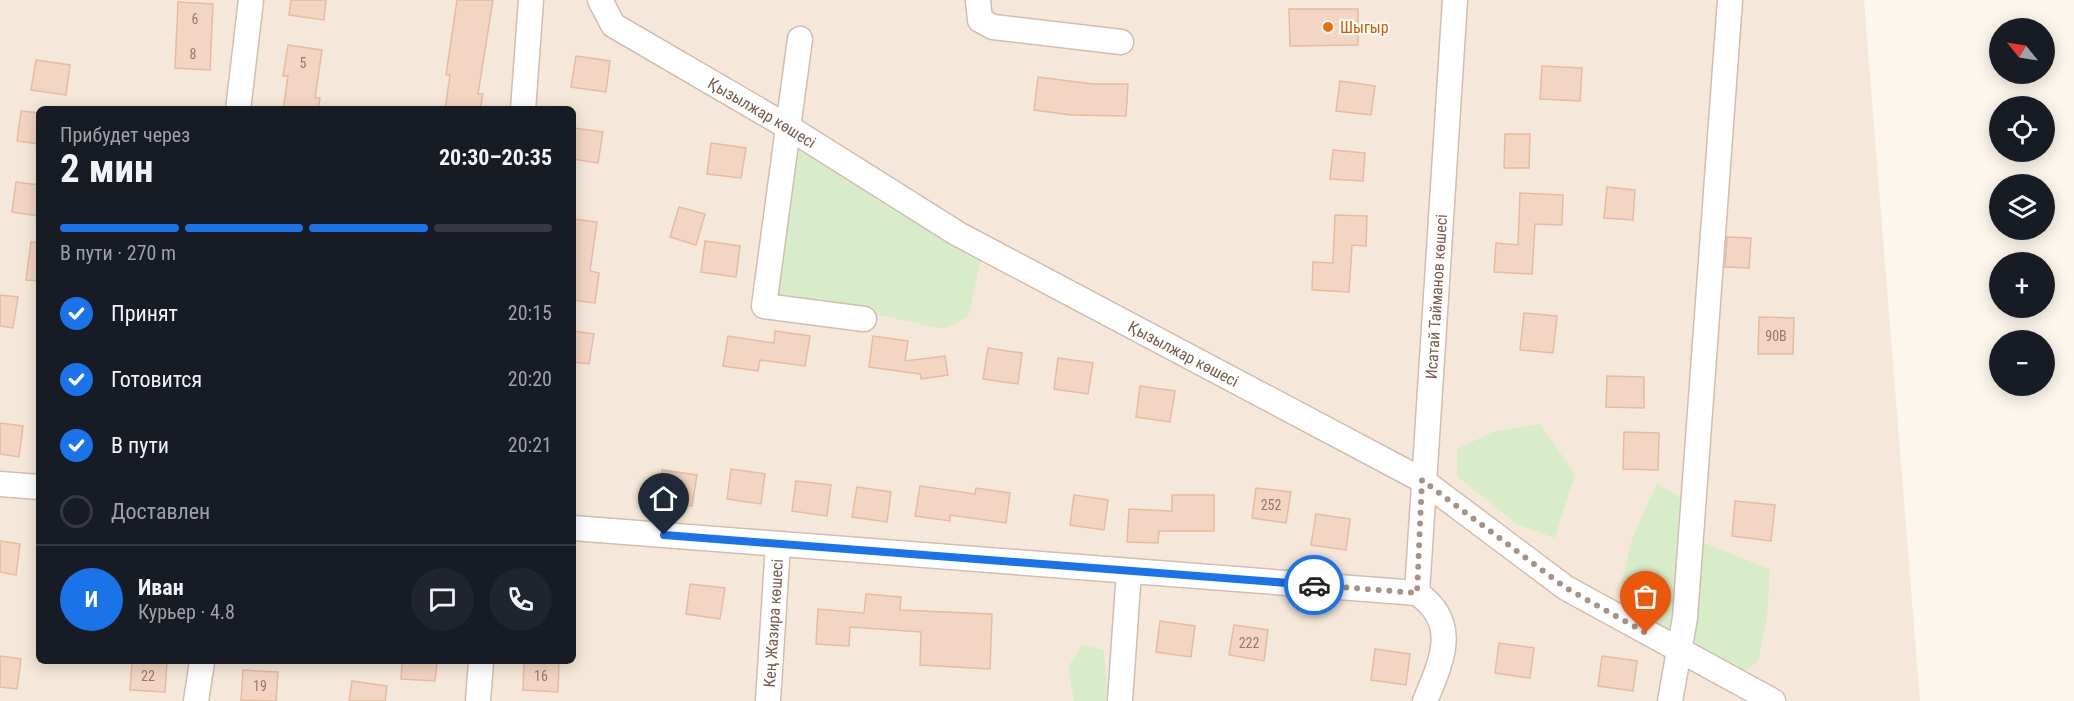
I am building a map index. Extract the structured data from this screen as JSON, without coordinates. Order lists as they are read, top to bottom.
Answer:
{
  "streets": {
    "street": ["Қызылжар көшесі", "Исатай Тайманов көшесі", "Кең Жазира көшесі"]
  },
  "crossings": [
    ["Қызылжар көшесі", "Исатай Тайманов көшесі"]
  ],
  "places": ["Шыгыр"],
  "house_numbers": [
    "6",
    "8",
    "5",
    "90B",
    "252",
    "222",
    "22",
    "16",
    "19"
  ],
  "north": "top left",
  "page": {
    "map_buttons": ["+", "−"],
    "heading": ["2 мин", "Прибудет через", "20:30–20:35"],
    "panel": ["Иван", "Курьер · 4.8"],
    "bar": "В пути · 270 m",
    "list": [
      ["Принят", "20:15"],
      ["Готовится", "20:20"],
      ["В пути", "20:21"],
      "Доставлен"
    ],
    "round": "И"
  }
}
